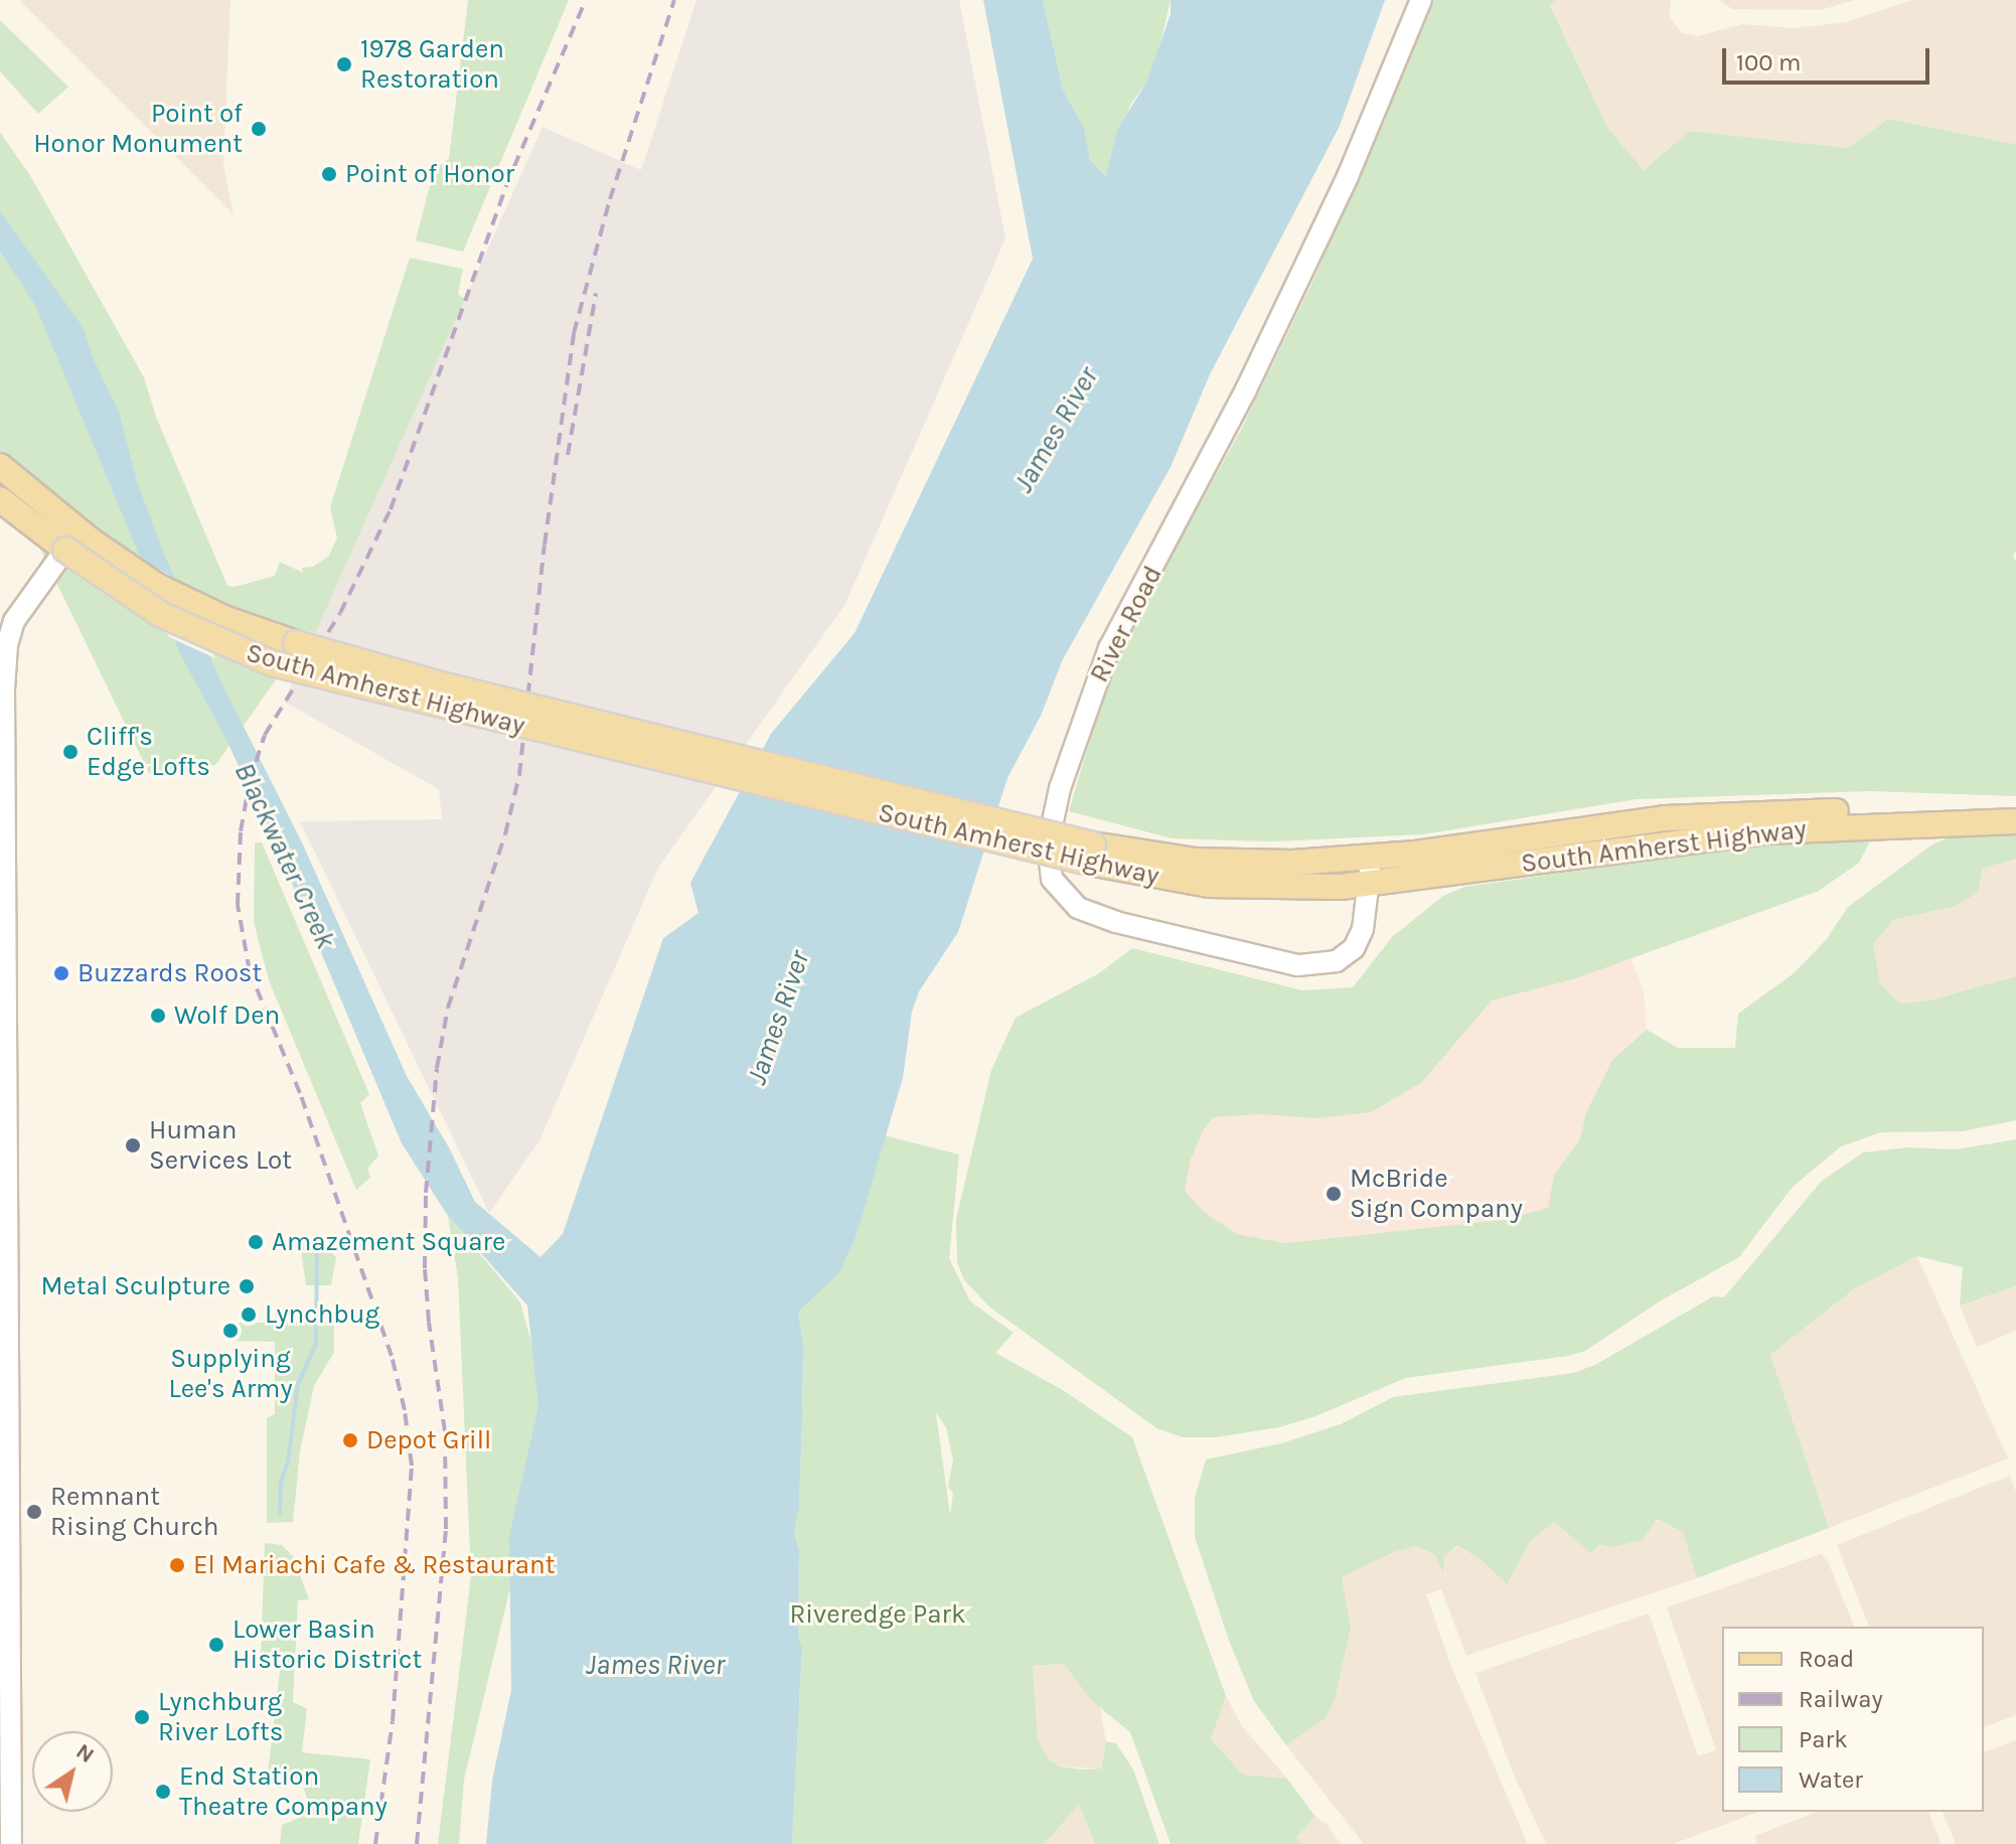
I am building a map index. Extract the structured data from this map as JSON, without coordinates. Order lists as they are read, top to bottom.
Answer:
{
  "streets": {
    "main road": ["South Amherst Highway"],
    "street": ["River Road"]
  },
  "crossings": [
    ["River Road", "South Amherst Highway"]
  ],
  "water": ["James River", "Blackwater Creek"],
  "parks": ["Riveredge Park"],
  "places": [
    "1978 Garden Restoration",
    "Point of Honor Monument",
    "Point of Honor",
    "Cliff's Edge Lofts",
    "Buzzards Roost",
    "Wolf Den",
    "Human Services Lot",
    "McBride Sign Company",
    "Amazement Square",
    "Metal Sculpture",
    "Lynchbug",
    "Supplying Lee's Army",
    "Depot Grill",
    "Remnant Rising Church",
    "El Mariachi Cafe & Restaurant",
    "Lower Basin Historic District",
    "Lynchburg River Lofts",
    "End Station Theatre Company"
  ],
  "legend": [
    "Road",
    "Railway",
    "Park",
    "Water"
  ],
  "scale_bar": "100 m",
  "north": "top right"
}
